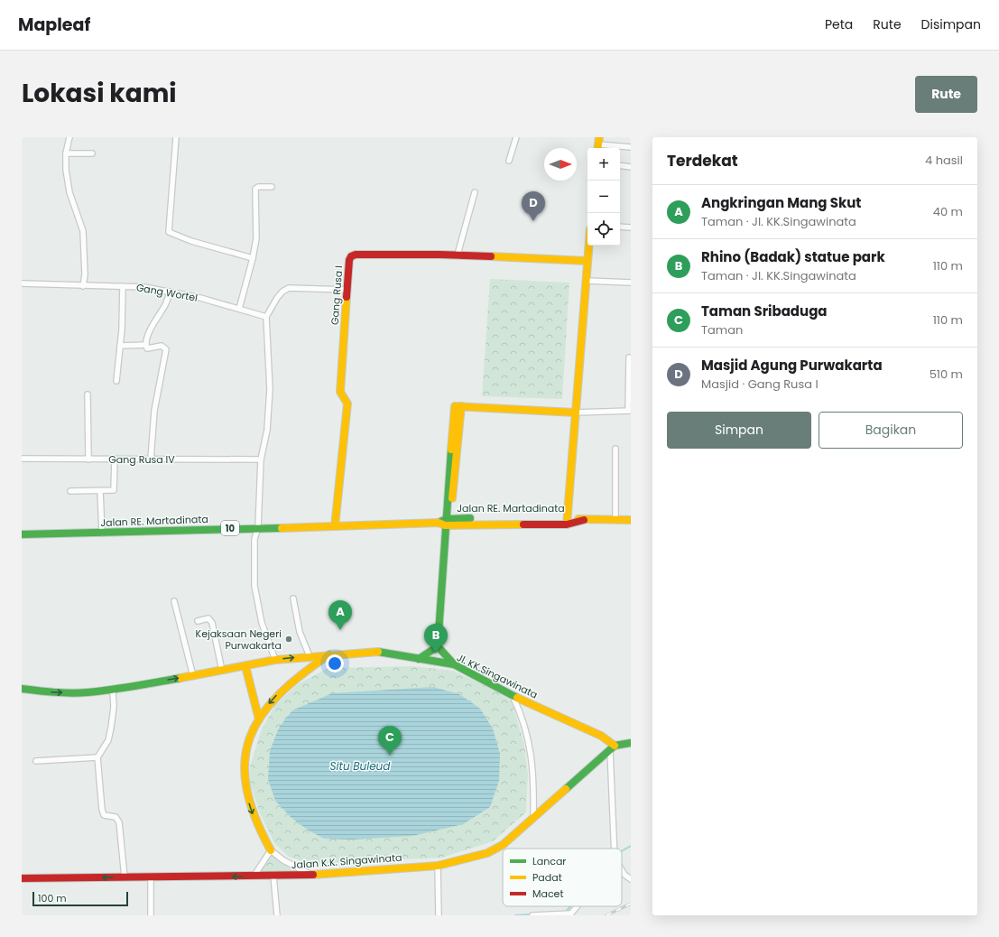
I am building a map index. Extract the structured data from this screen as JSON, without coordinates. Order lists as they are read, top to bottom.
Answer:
{
  "streets": {
    "main road": [
      "Gang Rusa I",
      "Jalan RE. Martadinata",
      "10",
      "Jl. KK.Singawinata",
      "Jalan K.K. Singawinata"
    ],
    "street": ["Gang Wortel", "Gang Rusa IV"]
  },
  "crossings": [
    ["Gang Rusa I", "Jalan RE. Martadinata"],
    ["Jl. KK.Singawinata", "Jalan K.K. Singawinata"]
  ],
  "water": ["Situ Buleud"],
  "places": ["Kejaksaan Negeri Purwakarta"],
  "legend": ["Lancar", "Padat", "Macet"],
  "scale_bar": "100 m",
  "north": "right",
  "page": {
    "header": "Mapleaf",
    "nav": ["Peta", "Rute", "Disimpan"],
    "title": "Lokasi kami",
    "buttons": [
      "Rute",
      ["Simpan", "Bagikan"]
    ],
    "heading": ["Terdekat", "4 hasil"],
    "map_buttons": ["+", "−"],
    "list": [
      {
        "mark": "A",
        "name": "Angkringan Mang Skut",
        "note": "Taman · Jl. KK.Singawinata",
        "value": "40 m"
      },
      {
        "mark": "B",
        "name": "Rhino (Badak) statue park",
        "note": "Taman · Jl. KK.Singawinata",
        "value": "110 m"
      },
      {
        "mark": "C",
        "name": "Taman Sribaduga",
        "note": "Taman",
        "value": "110 m"
      },
      {
        "mark": "D",
        "name": "Masjid Agung Purwakarta",
        "note": "Masjid · Gang Rusa I",
        "value": "510 m"
      }
    ],
    "pins": [
      "D",
      "A",
      "B",
      "C"
    ],
    "scale": "100 m"
  }
}
